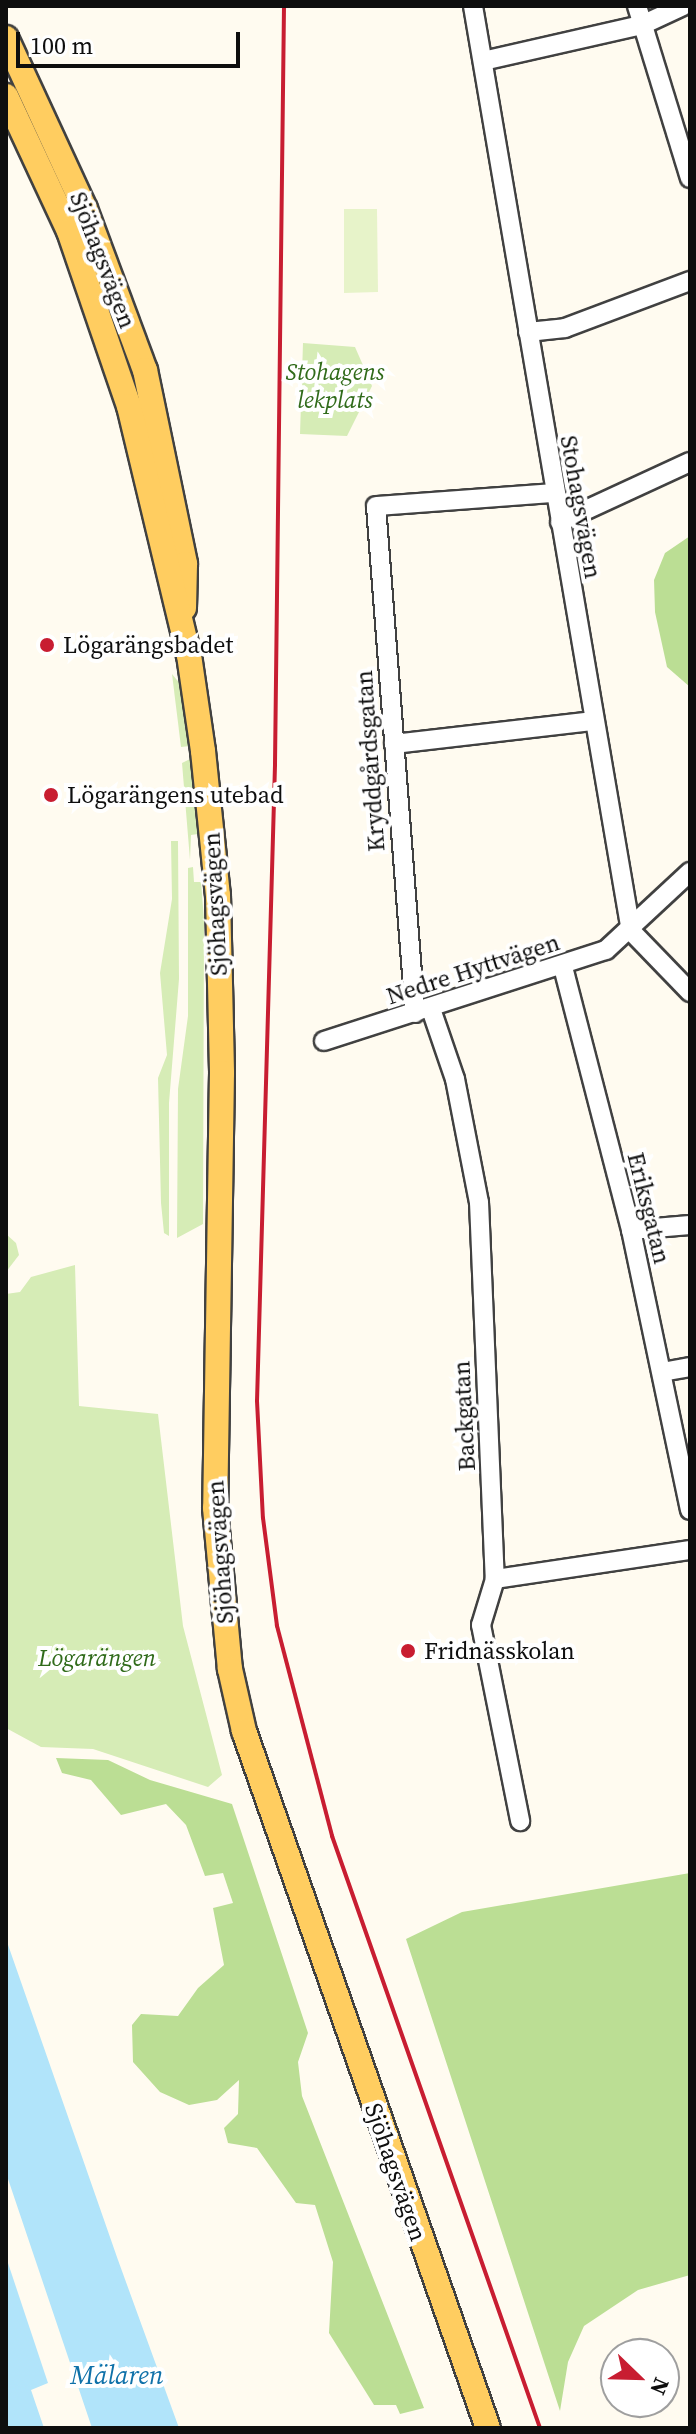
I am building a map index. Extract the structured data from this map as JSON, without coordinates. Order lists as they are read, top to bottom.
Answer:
{
  "streets": {
    "main road": ["Sjöhagsvägen"],
    "street": [
      "Stohagsvägen",
      "Kryddgårdsgatan",
      "Nedre Hyttvägen",
      "Eriksgatan",
      "Backgatan"
    ]
  },
  "crossings": [
    ["Stohagsvägen", "Kryddgårdsgatan"],
    ["Stohagsvägen", "Nedre Hyttvägen"],
    ["Kryddgårdsgatan", "Nedre Hyttvägen"],
    ["Kryddgårdsgatan", "Backgatan"],
    ["Nedre Hyttvägen", "Eriksgatan"],
    ["Nedre Hyttvägen", "Backgatan"]
  ],
  "water": ["Mälaren"],
  "parks": ["Stohagens lekplats", "Lögarängen"],
  "places": ["Lögarängsbadet", "Lögarängens utebad", "Fridnässkolan"],
  "scale_bar": "100 m",
  "north": "bottom right"
}
